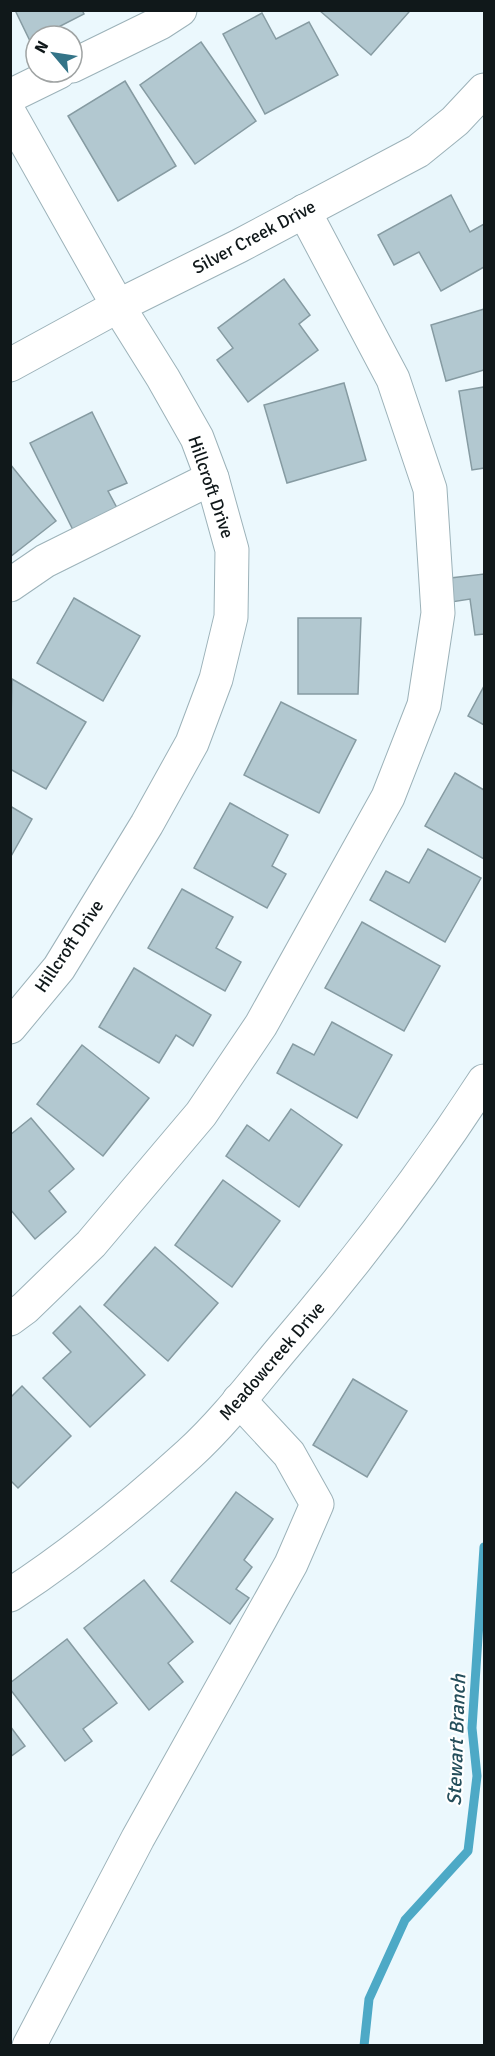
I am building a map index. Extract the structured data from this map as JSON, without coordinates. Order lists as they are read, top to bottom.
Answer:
{
  "streets": {
    "street": ["Silver Creek Drive", "Hillcroft Drive", "Meadowcreek Drive"]
  },
  "crossings": [
    ["Silver Creek Drive", "Hillcroft Drive"]
  ],
  "water": ["Stewart Branch"],
  "north": "top left"
}
